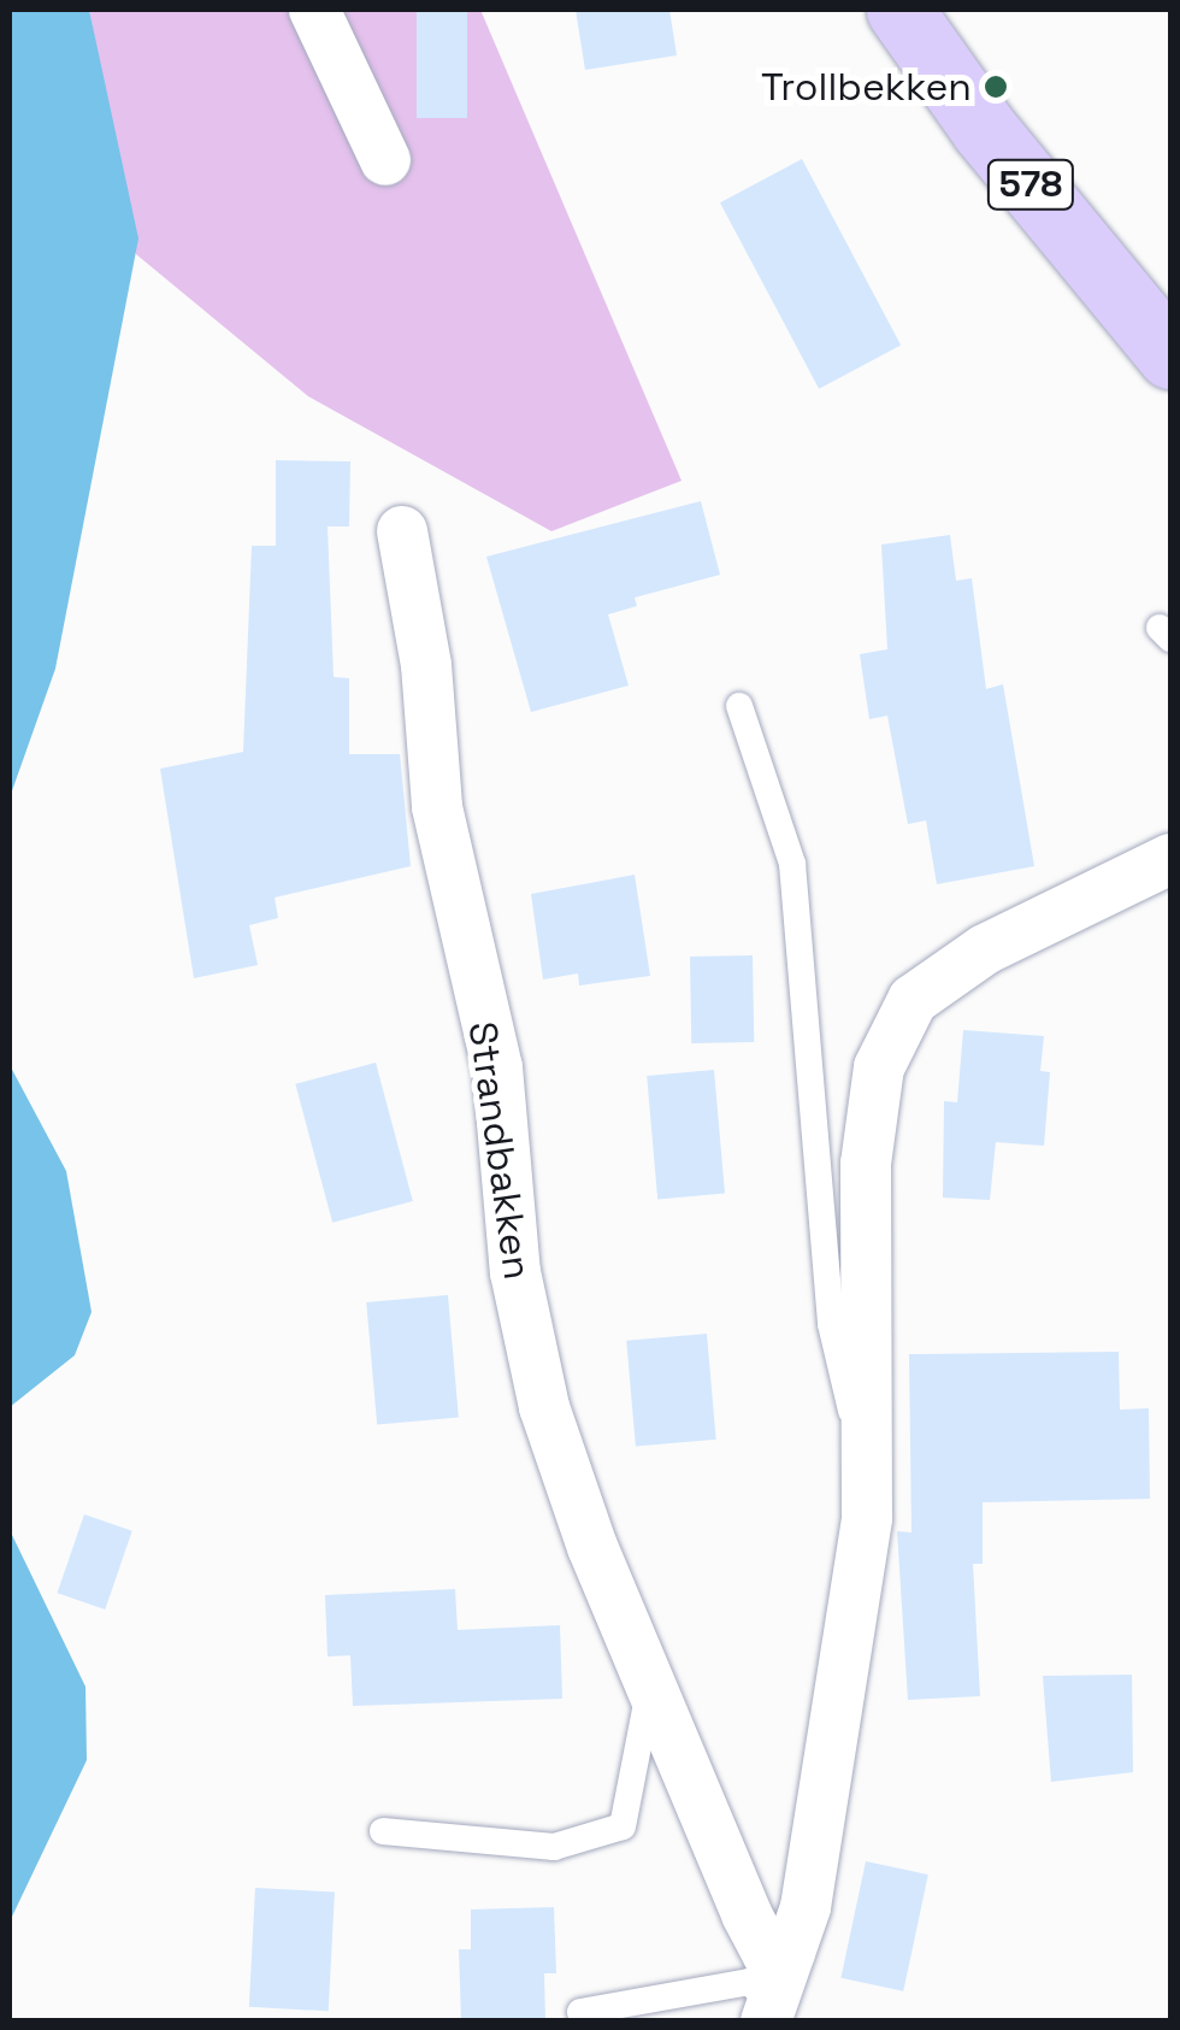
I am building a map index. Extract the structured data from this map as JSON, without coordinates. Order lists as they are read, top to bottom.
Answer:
{
  "streets": {
    "main road": ["578"],
    "street": ["Strandbakken"]
  },
  "places": ["Trollbekken"]
}
